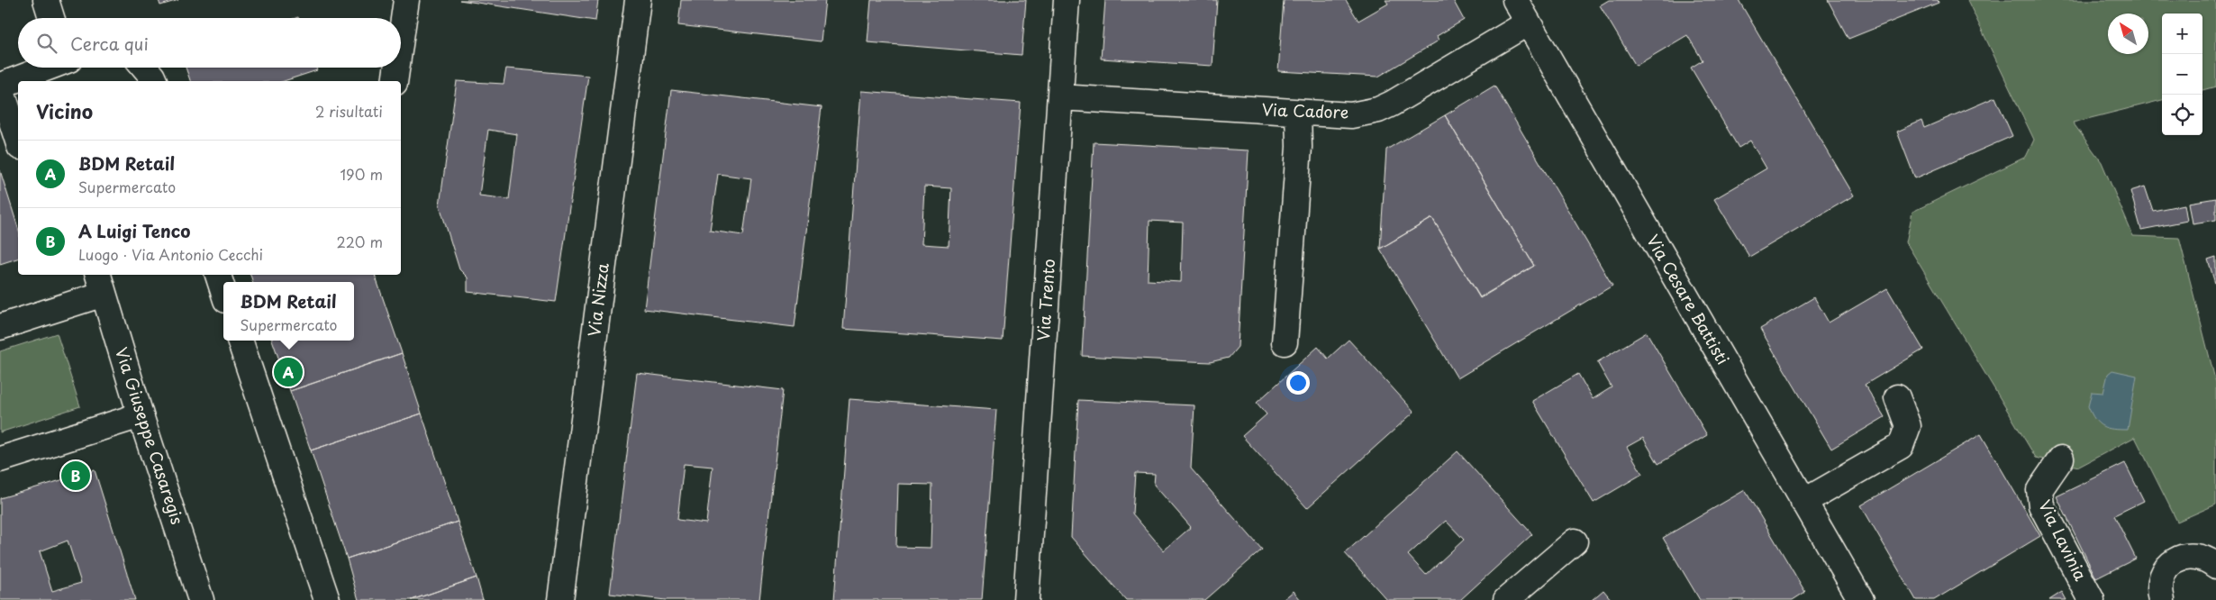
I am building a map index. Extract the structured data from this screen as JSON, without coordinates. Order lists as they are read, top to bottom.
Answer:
{
  "streets": {
    "street": [
      "Via Cadore",
      "Via Nizza",
      "Via Trento",
      "Via Cesare Battisti",
      "Via Giuseppe Casaregis",
      "Via Lavinia"
    ]
  },
  "crossings": [
    ["Via Cadore", "Via Trento"],
    ["Via Cadore", "Via Cesare Battisti"]
  ],
  "north": "top left",
  "page": {
    "map_buttons": ["+", "−"],
    "search": "Cerca qui",
    "heading": ["Vicino", "2 risultati"],
    "list": [
      {
        "mark": "A",
        "name": "BDM Retail",
        "note": "Supermercato",
        "value": "190 m"
      },
      {
        "mark": "B",
        "name": "A Luigi Tenco",
        "note": "Luogo · Via Antonio Cecchi",
        "value": "220 m"
      }
    ],
    "popup": ["BDM Retail", "Supermercato"],
    "pins": ["A", "B"]
  }
}
